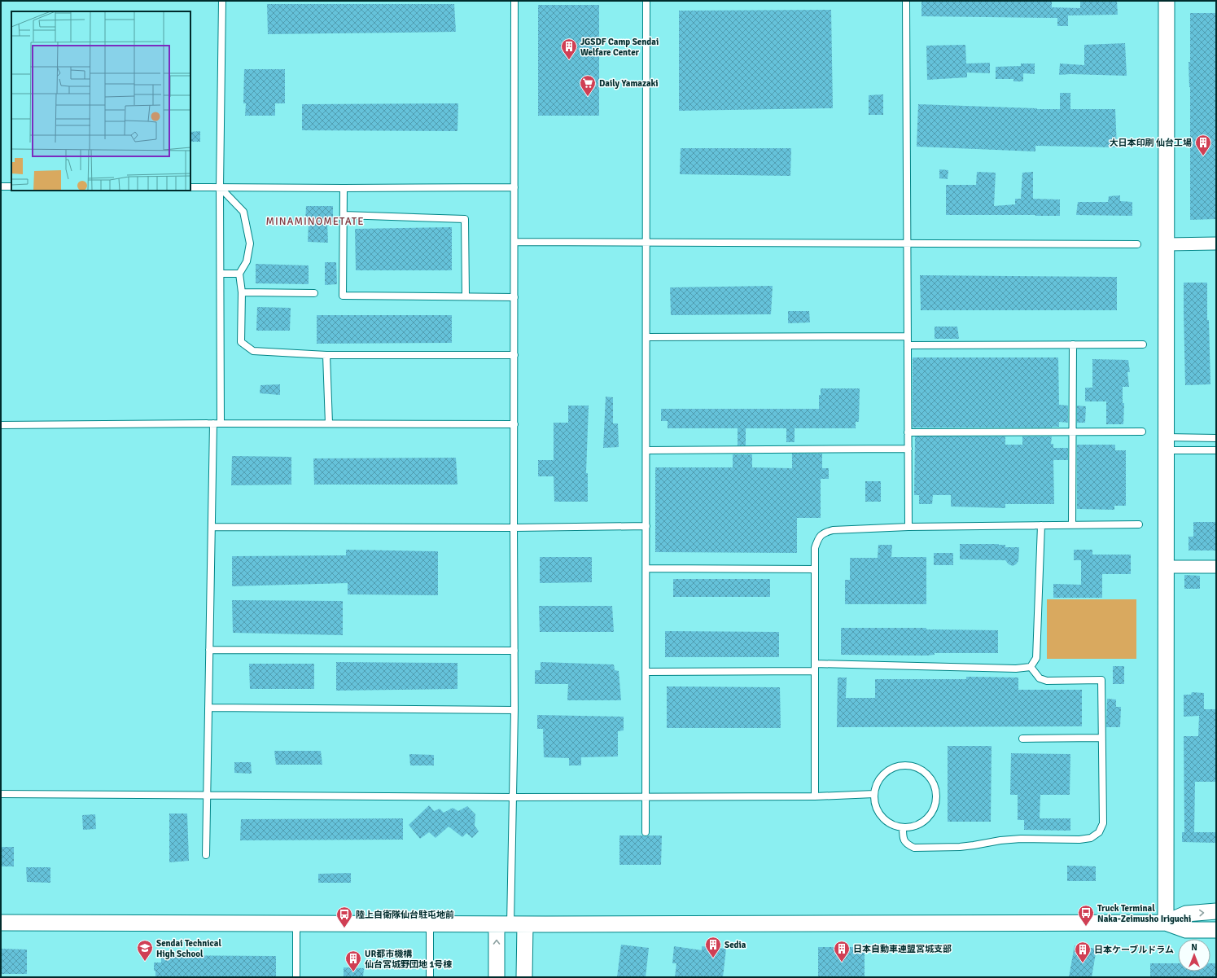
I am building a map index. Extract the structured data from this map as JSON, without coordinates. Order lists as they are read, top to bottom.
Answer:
{
  "districts": ["MINAMINOMETATE"],
  "places": {
    "building": [
      "JGSDF Camp Sendai Welfare Center",
      "大日本印刷 仙台工場",
      "Sedia",
      "日本自動車連盟宮城支部",
      "日本ケーブルドラム",
      "UR都市機構 仙台宮城野団地 1号棟"
    ],
    "supermarket": ["Daily Yamazaki"],
    "bus stop": ["Truck Terminal Naka-Zeimusho Iriguchi", "陸上自衛隊仙台駐屯地前"],
    "school or university": ["Sendai Technical High School"]
  },
  "north": "top"
}
